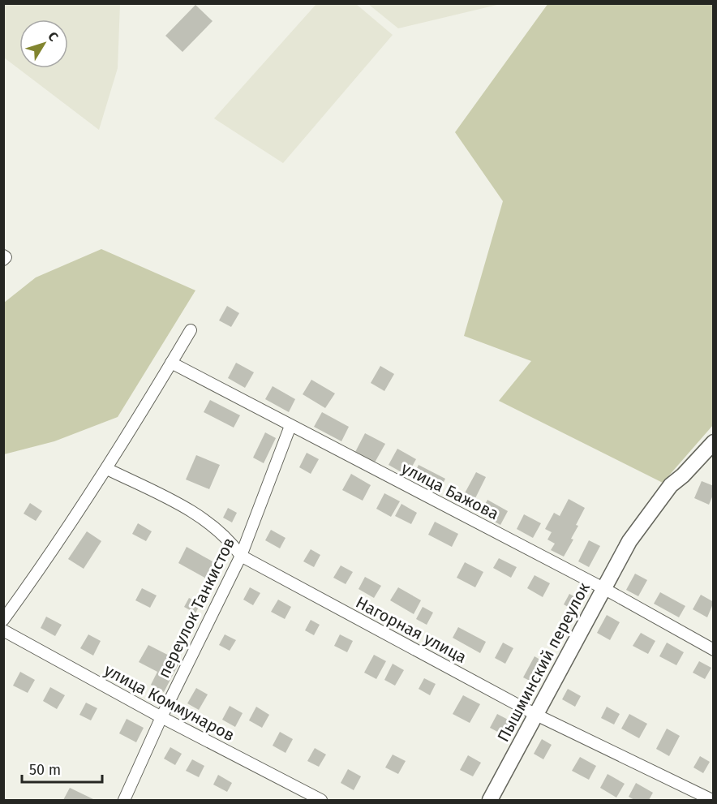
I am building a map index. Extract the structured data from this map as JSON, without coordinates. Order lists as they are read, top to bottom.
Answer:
{
  "streets": {
    "street": [
      "улица Бажова",
      "переулок Танкистов",
      "Нагорная улица",
      "Пышминский переулок",
      "улица Коммунаров"
    ]
  },
  "crossings": [
    ["улица Бажова", "переулок Танкистов"],
    ["улица Бажова", "Пышминский переулок"],
    ["переулок Танкистов", "Нагорная улица"],
    ["переулок Танкистов", "улица Коммунаров"],
    ["Нагорная улица", "Пышминский переулок"]
  ],
  "scale_bar": "50 m",
  "north": "top right"
}
